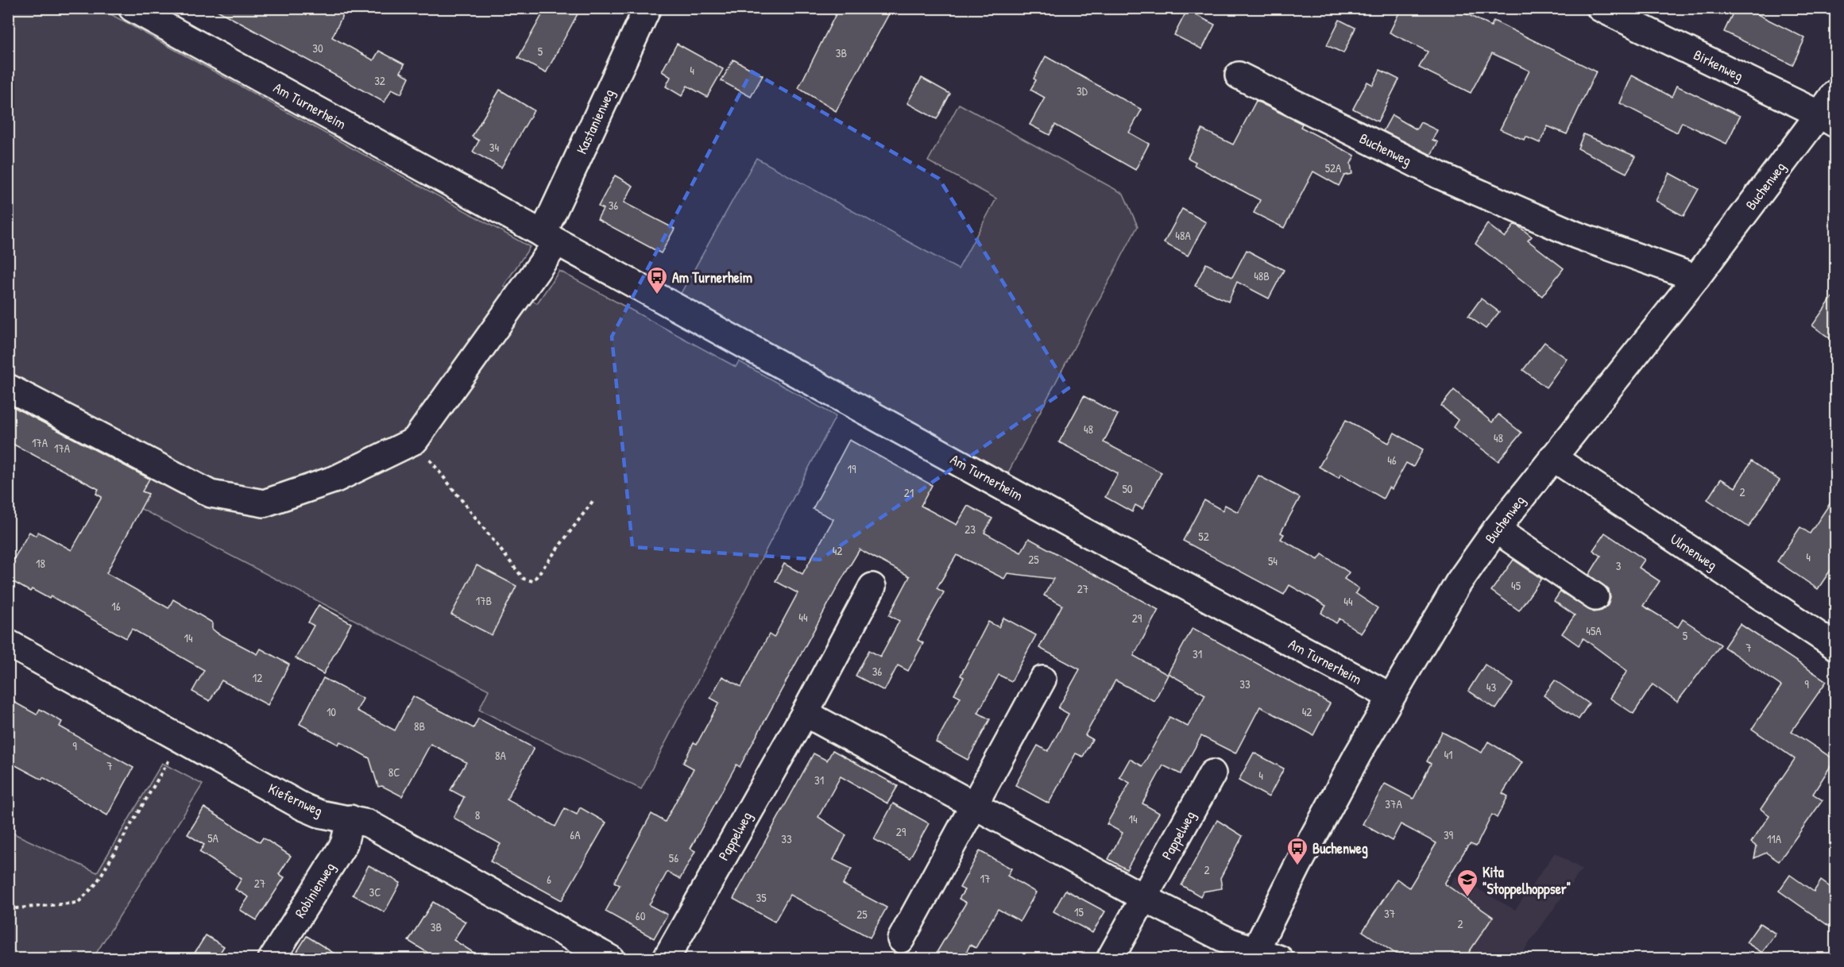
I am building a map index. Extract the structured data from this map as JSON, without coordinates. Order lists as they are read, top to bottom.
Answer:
{
  "streets": {
    "street": [
      "Birkenweg",
      "Am Turnerheim",
      "Kastanienweg",
      "Buchenweg",
      "Ulmenweg",
      "Kiefernweg",
      "Pappelweg",
      "Robinienweg"
    ]
  },
  "crossings": [
    ["Birkenweg", "Buchenweg"],
    ["Am Turnerheim", "Kastanienweg"],
    ["Am Turnerheim", "Buchenweg"],
    ["Buchenweg", "Ulmenweg"],
    ["Kiefernweg", "Robinienweg"]
  ],
  "places": {
    "bus stop": ["Am Turnerheim", "Buchenweg"],
    "school or university": ["Kita \"Stoppelhoppser\""]
  },
  "house_numbers": [
    "30",
    "5",
    "3B",
    "4",
    "32",
    "3D",
    "34",
    "52A",
    "36",
    "48A",
    "48B",
    "48",
    "48",
    "17A",
    "17A",
    "46",
    "19",
    "50",
    "2",
    "21",
    "23",
    "52",
    "42",
    "4",
    "25",
    "54",
    "18",
    "3",
    "45",
    "27",
    "17B",
    "44",
    "16",
    "44",
    "29",
    "45A",
    "5",
    "14",
    "7",
    "31",
    "36",
    "12",
    "33",
    "9",
    "43",
    "10",
    "42",
    "8B",
    "9",
    "41",
    "8A",
    "7",
    "8C",
    "4",
    "31",
    "37A",
    "8",
    "14",
    "29",
    "6A",
    "39",
    "5A",
    "33",
    "11A",
    "56",
    "2",
    "17",
    "6",
    "27",
    "3C",
    "35",
    "15",
    "37",
    "25",
    "60",
    "2",
    "3B"
  ]
}
